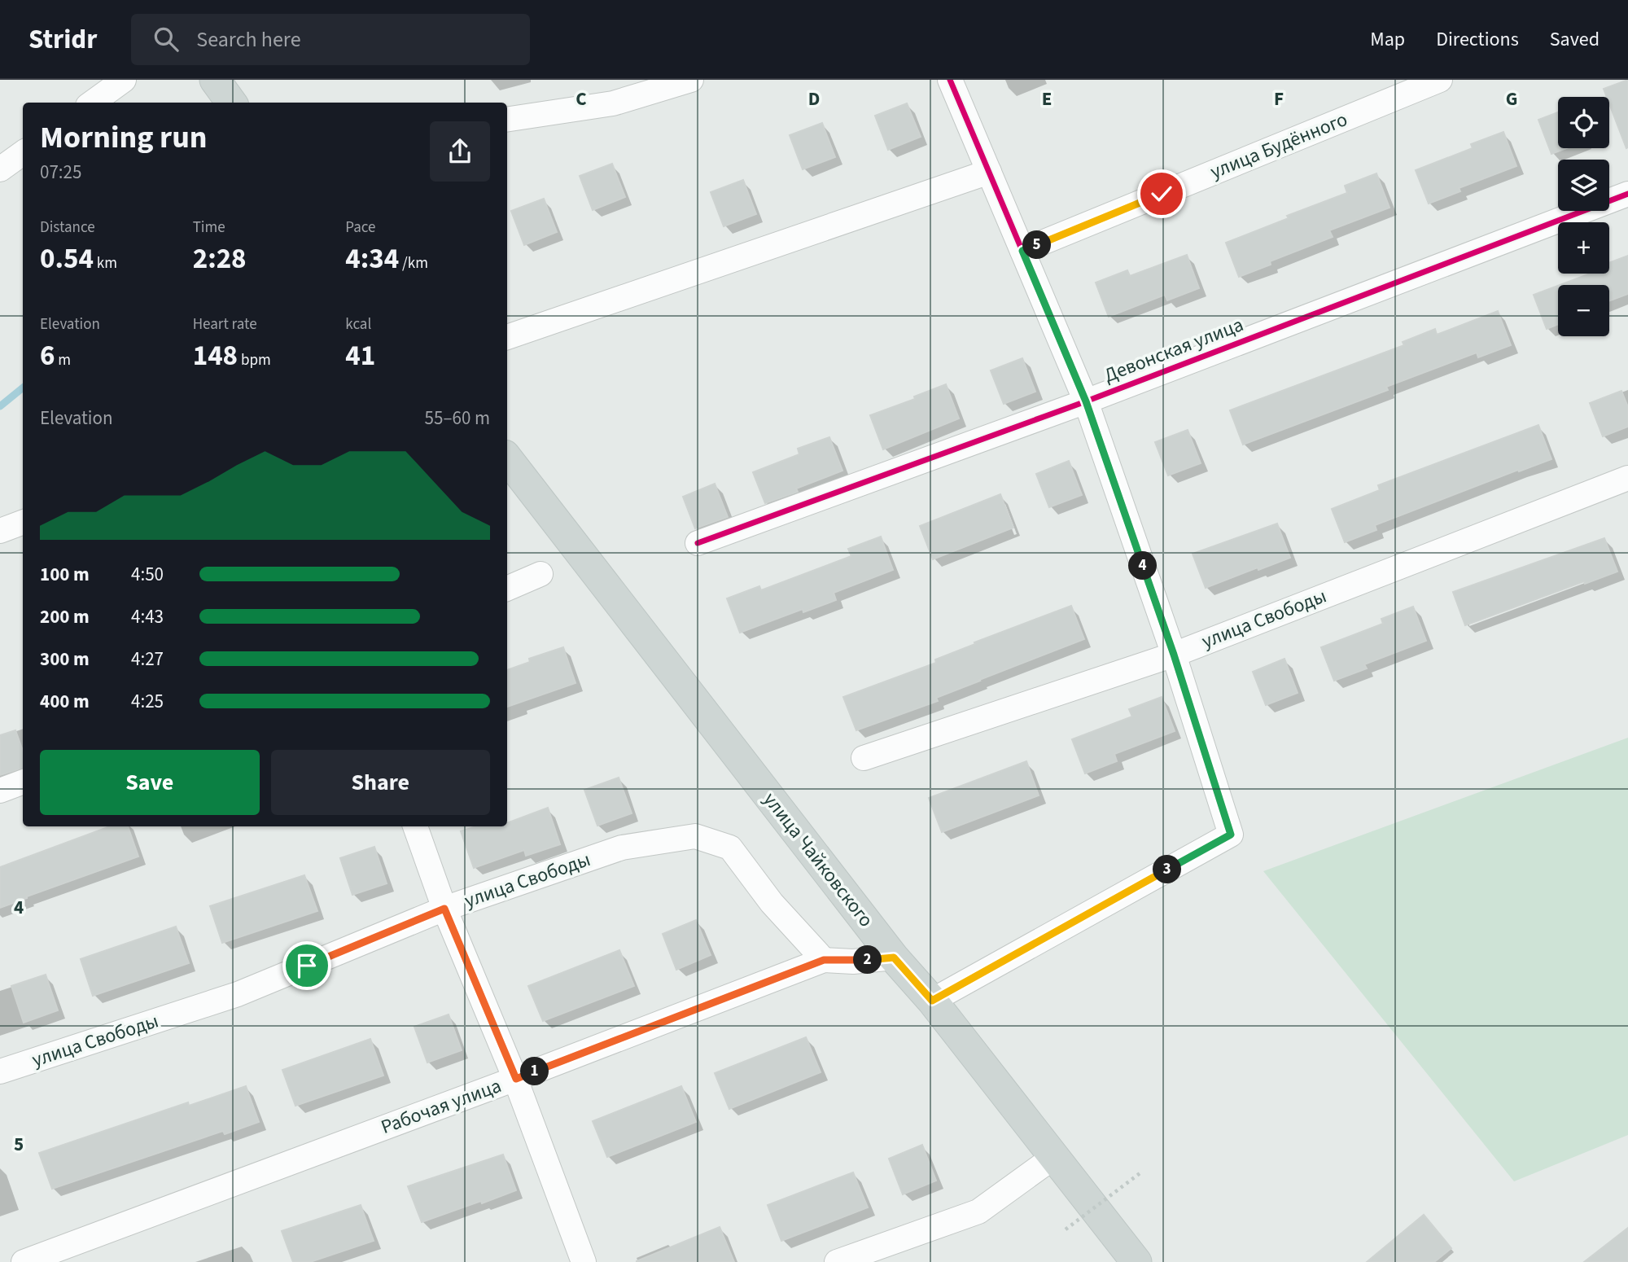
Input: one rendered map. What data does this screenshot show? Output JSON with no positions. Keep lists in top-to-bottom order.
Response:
{
  "streets": {
    "main road": ["улица Чайковского"],
    "street": [
      "улица Будённого",
      "Девонская улица",
      "улица Свободы",
      "Рабочая улица"
    ]
  },
  "crossings": [
    ["улица Свободы", "Рабочая улица"],
    ["улица Чайковского", "Рабочая улица"]
  ],
  "page": {
    "header": "Stridr",
    "search": "Search here",
    "nav": ["Map", "Directions", "Saved"],
    "map_buttons": ["+", "−"],
    "heading": ["Morning run", "07:25"],
    "stats": [
      ["Distance", "0.54 km"],
      ["Time", "2:28"],
      ["Pace", "4:34 /km"],
      ["Elevation", "6 m"],
      ["Heart rate", "148 bpm"],
      ["kcal", "41"]
    ],
    "pins": [
      "5",
      "4",
      "3",
      "2",
      "1"
    ],
    "chart": ["Elevation", "55–60 m"],
    "list": [
      {
        "name": "100 m",
        "note": "4:50"
      },
      {
        "name": "200 m",
        "note": "4:43"
      },
      {
        "name": "300 m",
        "note": "4:27"
      },
      {
        "name": "400 m",
        "note": "4:25"
      }
    ],
    "buttons": ["Save", "Share"]
  },
  "grid": {
    "columns": [
      "C",
      "D",
      "E",
      "F",
      "G"
    ],
    "rows": ["4", "5"]
  }
}
